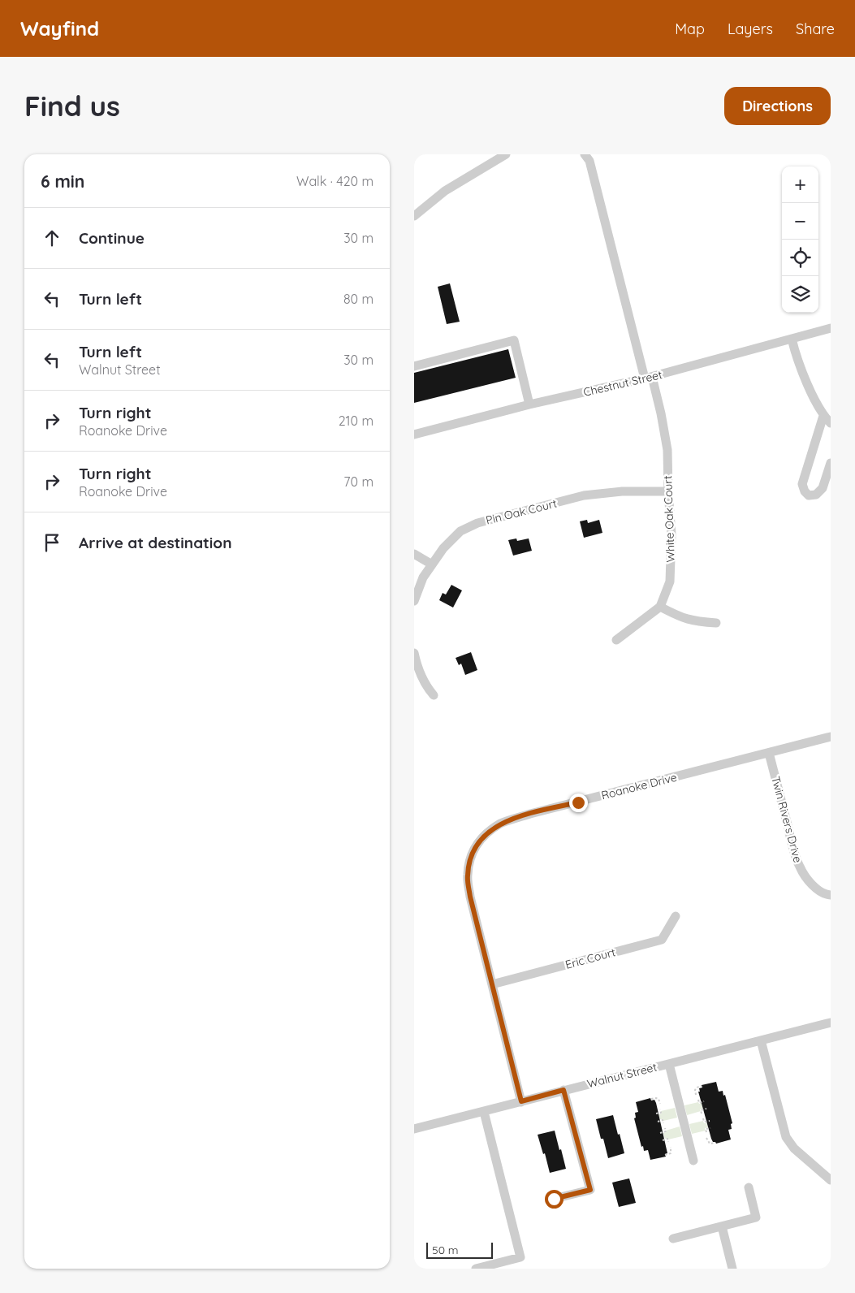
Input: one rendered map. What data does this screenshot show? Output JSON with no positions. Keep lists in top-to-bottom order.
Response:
{
  "streets": {
    "street": [
      "Chestnut Street",
      "Pin Oak Court",
      "White Oak Court",
      "Roanoke Drive",
      "Twin Rivers Drive",
      "Eric Court",
      "Walnut Street"
    ]
  },
  "crossings": [
    ["Chestnut Street", "White Oak Court"],
    ["Pin Oak Court", "White Oak Court"],
    ["Roanoke Drive", "Twin Rivers Drive"],
    ["Roanoke Drive", "Eric Court"],
    ["Roanoke Drive", "Walnut Street"]
  ],
  "scale_bar": "50 m",
  "page": {
    "header": "Wayfind",
    "nav": ["Map", "Layers", "Share"],
    "buttons": "Directions",
    "title": "Find us",
    "heading": ["6 min", "Walk · 420 m"],
    "map_buttons": ["+", "−"],
    "list": [
      ["Continue", "30 m"],
      ["Turn left", "80 m"],
      ["Turn left", "Walnut Street", "30 m"],
      ["Turn right", "Roanoke Drive", "210 m"],
      ["Turn right", "Roanoke Drive", "70 m"],
      "Arrive at destination"
    ],
    "scale": "50 m"
  }
}
